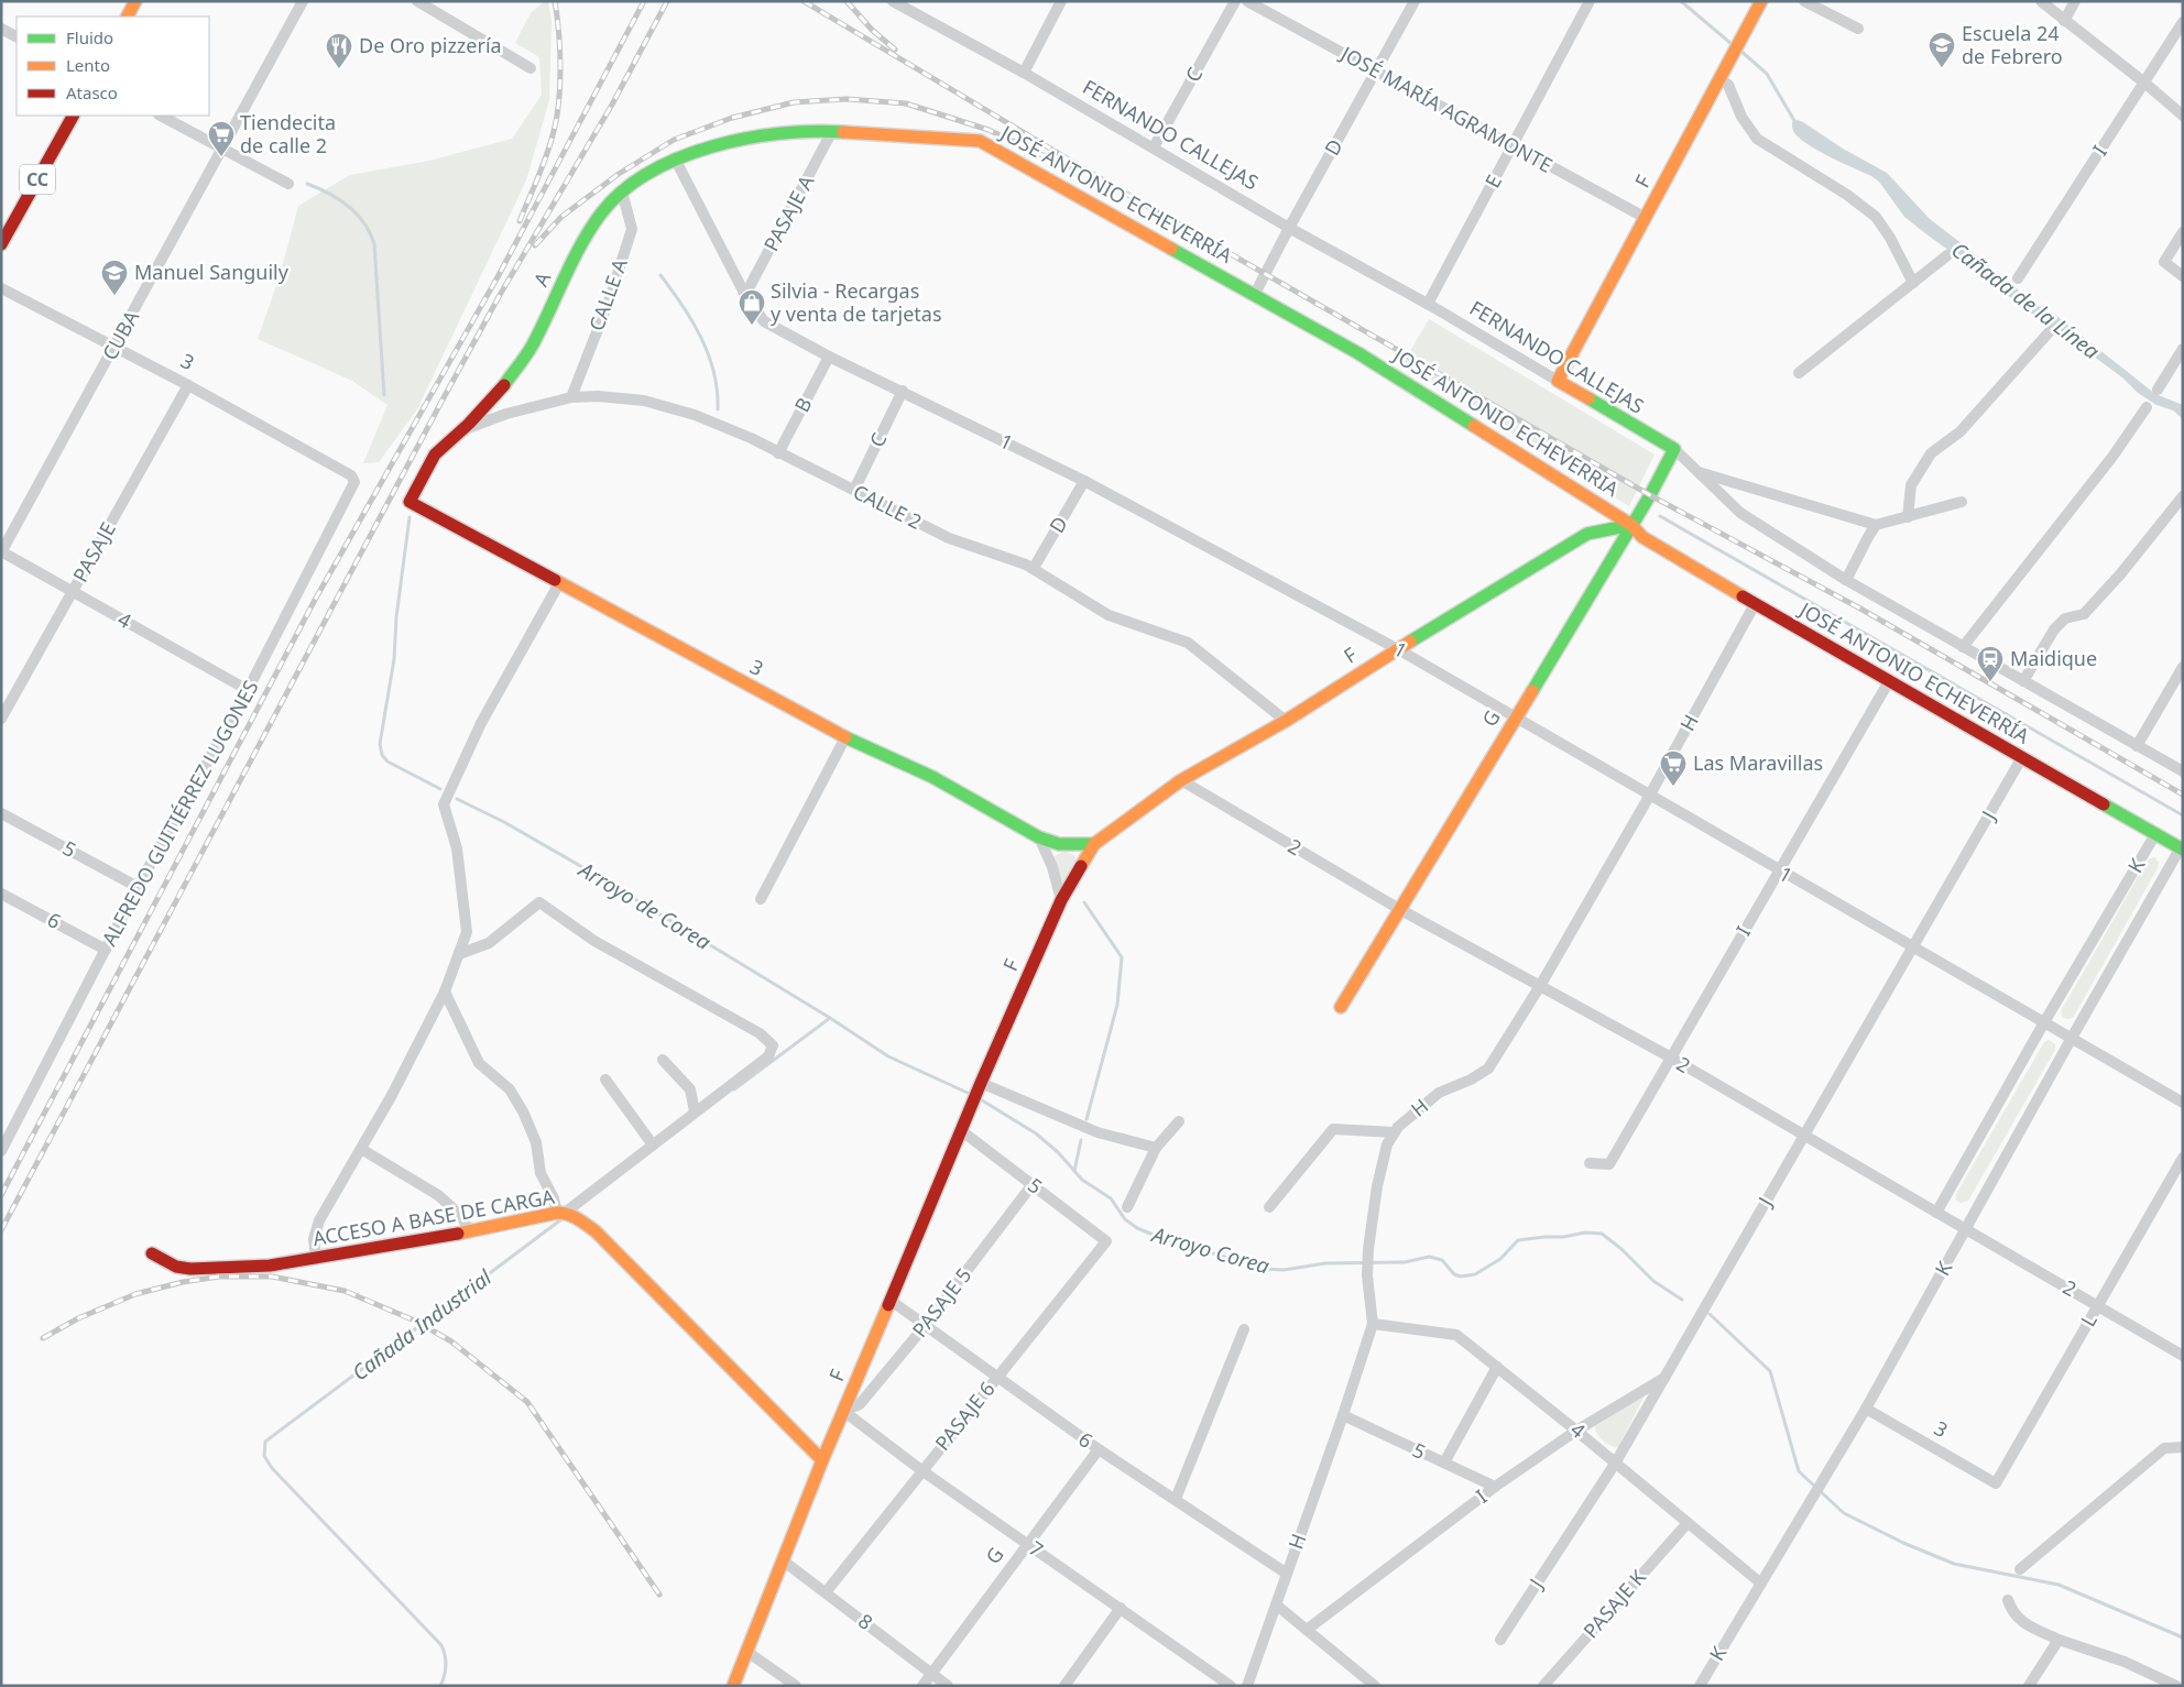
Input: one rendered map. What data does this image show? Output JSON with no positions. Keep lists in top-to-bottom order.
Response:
{
  "streets": {
    "street": [
      "C",
      "JOSÉ MARÍA AGRAMONTE",
      "FERNANDO CALLEJAS",
      "D",
      "I",
      "CC",
      "E",
      "F",
      "JOSÉ ANTONIO ECHEVERRÍA",
      "PASAJE A",
      "A",
      "CALLE A",
      "CUBA",
      "3",
      "B",
      "JOSÉ ANTONIO ECHEVERRIA",
      "1",
      "CALLE 2",
      "PASAJE",
      "4",
      "G",
      "H",
      "ALFREDO GUITIÉRREZ LUGONES",
      "J",
      "2",
      "5",
      "K",
      "6",
      "ACCESO A BASE DE CARGA",
      "PASAJE 5",
      "L",
      "PASAJE 6",
      "7",
      "PASAJE K",
      "8"
    ]
  },
  "crossings": [
    ["C", "FERNANDO CALLEJAS"],
    ["C", "1"],
    ["C", "CALLE 2"],
    ["JOSÉ MARÍA AGRAMONTE", "D"],
    ["JOSÉ MARÍA AGRAMONTE", "E"],
    ["JOSÉ MARÍA AGRAMONTE", "F"],
    ["FERNANDO CALLEJAS", "D"],
    ["FERNANDO CALLEJAS", "E"],
    ["FERNANDO CALLEJAS", "F"],
    ["FERNANDO CALLEJAS", "G"],
    ["D", "JOSÉ ANTONIO ECHEVERRÍA"],
    ["D", "1"],
    ["D", "CALLE 2"],
    ["I", "JOSÉ ANTONIO ECHEVERRÍA"],
    ["I", "1"],
    ["I", "4"],
    ["I", "J"],
    ["I", "2"],
    ["I", "5"],
    ["F", "JOSÉ ANTONIO ECHEVERRÍA"],
    ["F", "3"],
    ["F", "JOSÉ ANTONIO ECHEVERRIA"],
    ["F", "1"],
    ["F", "CALLE 2"],
    ["F", "G"],
    ["F", "2"],
    ["F", "5"],
    ["F", "6"],
    ["F", "ACCESO A BASE DE CARGA"],
    ["F", "PASAJE 5"],
    ["F", "7"],
    ["F", "8"],
    ["JOSÉ ANTONIO ECHEVERRÍA", "PASAJE A"],
    ["JOSÉ ANTONIO ECHEVERRÍA", "A"],
    ["JOSÉ ANTONIO ECHEVERRÍA", "JOSÉ ANTONIO ECHEVERRIA"],
    ["JOSÉ ANTONIO ECHEVERRÍA", "1"],
    ["JOSÉ ANTONIO ECHEVERRÍA", "G"],
    ["JOSÉ ANTONIO ECHEVERRÍA", "H"],
    ["JOSÉ ANTONIO ECHEVERRÍA", "J"],
    ["JOSÉ ANTONIO ECHEVERRÍA", "K"],
    ["PASAJE A", "1"],
    ["A", "CALLE A"],
    ["A", "3"],
    ["A", "1"],
    ["A", "CALLE 2"],
    ["CALLE A", "CALLE 2"],
    ["CUBA", "3"],
    ["CUBA", "4"],
    ["3", "PASAJE"],
    ["3", "ALFREDO GUITIÉRREZ LUGONES"],
    ["3", "K"],
    ["3", "L"],
    ["B", "1"],
    ["B", "CALLE 2"],
    ["JOSÉ ANTONIO ECHEVERRIA", "G"],
    ["1", "G"],
    ["1", "H"],
    ["1", "J"],
    ["1", "K"],
    ["PASAJE", "4"],
    ["4", "H"],
    ["4", "ALFREDO GUITIÉRREZ LUGONES"],
    ["4", "J"],
    ["4", "K"],
    ["4", "PASAJE K"],
    ["G", "2"],
    ["G", "6"],
    ["G", "7"],
    ["G", "8"],
    ["H", "2"],
    ["H", "5"],
    ["H", "6"],
    ["ALFREDO GUITIÉRREZ LUGONES", "5"],
    ["ALFREDO GUITIÉRREZ LUGONES", "6"],
    ["J", "2"],
    ["2", "K"],
    ["2", "L"],
    ["5", "PASAJE 5"],
    ["5", "PASAJE 6"],
    ["6", "PASAJE 5"],
    ["6", "PASAJE 6"],
    ["PASAJE 5", "7"],
    ["PASAJE 6", "7"],
    ["PASAJE 6", "8"]
  ],
  "water": [
    "Cañada de la Línea",
    "Arroyo de Corea",
    "Arroyo Corea",
    "Cañada Industrial"
  ],
  "places": {
    "school or university": ["Escuela 24 de Febrero", "Manuel Sanguily"],
    "restaurant": ["De Oro pizzería"],
    "supermarket": ["Tiendecita de calle 2", "Las Maravillas"],
    "shop": ["Silvia - Recargas y venta de tarjetas"],
    "station": ["Maidique"]
  },
  "legend": ["Fluido", "Lento", "Atasco"]
}
